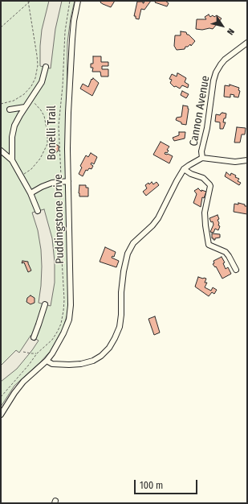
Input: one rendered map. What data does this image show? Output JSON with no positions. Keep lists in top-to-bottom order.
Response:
{
  "streets": {
    "street": ["Cannon Avenue", "Puddingstone Drive"],
    "path": ["Bonelli Trail"]
  },
  "crossings": [
    ["Bonelli Trail", "Puddingstone Drive"]
  ],
  "scale_bar": "100 m",
  "north": "bottom right"
}
